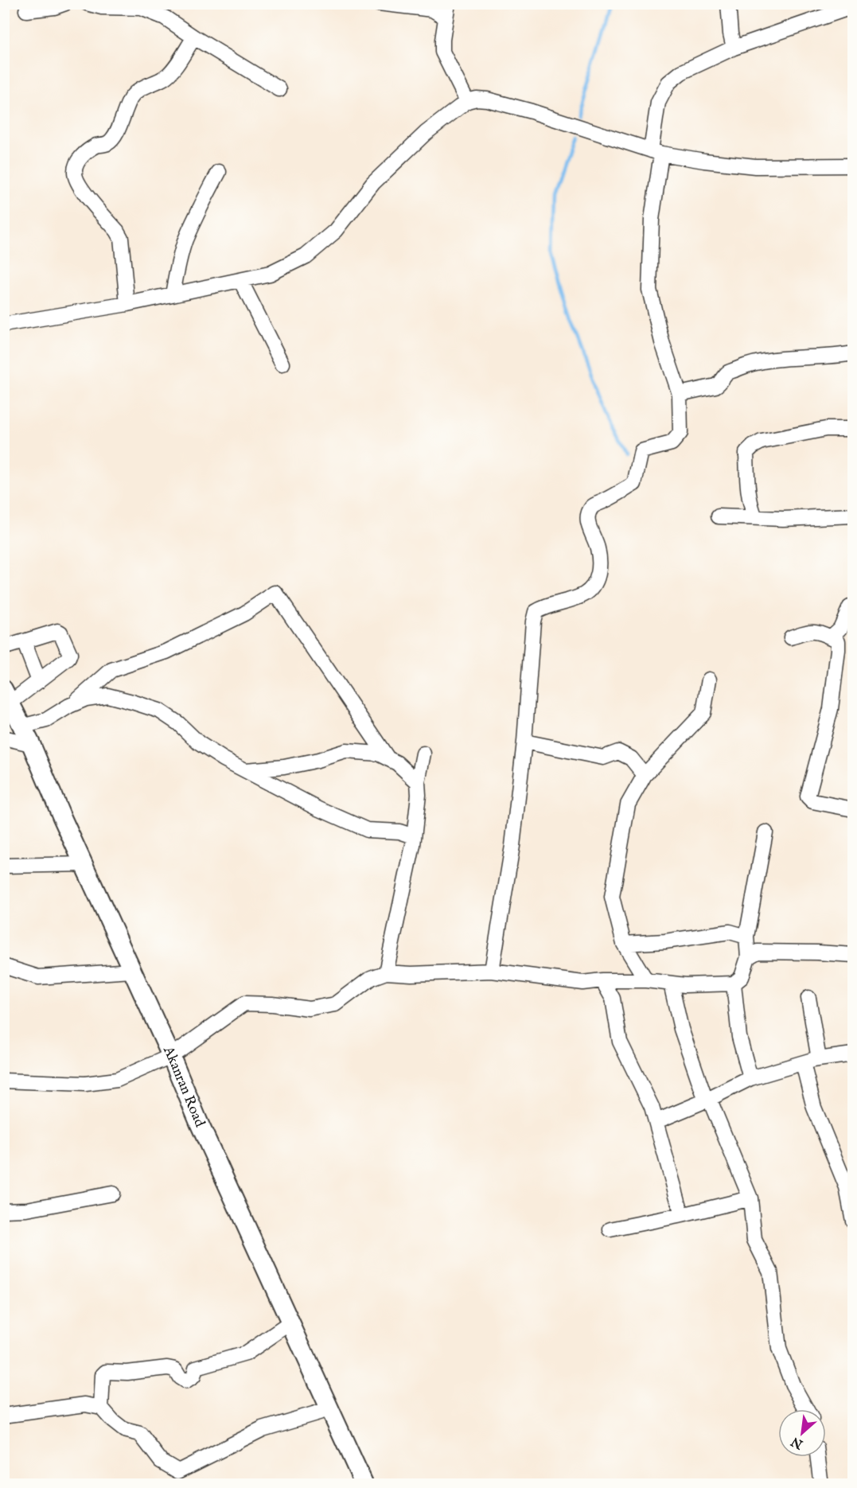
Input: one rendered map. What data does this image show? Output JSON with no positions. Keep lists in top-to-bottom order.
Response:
{
  "streets": {
    "main road": ["Akanran Road"]
  },
  "north": "bottom left"
}
